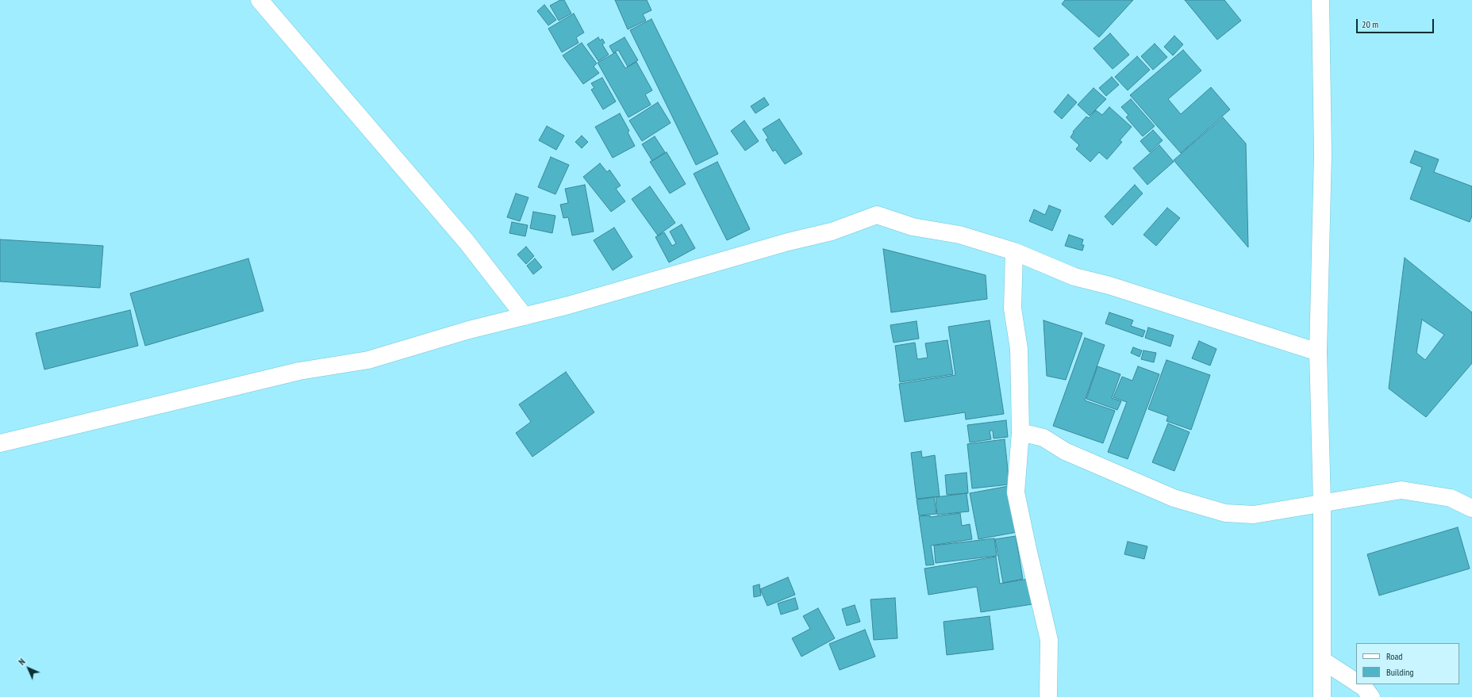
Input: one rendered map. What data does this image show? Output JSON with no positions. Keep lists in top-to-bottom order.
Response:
{
  "legend": ["Road", "Building"],
  "scale_bar": "20 m",
  "north": "top left"
}
